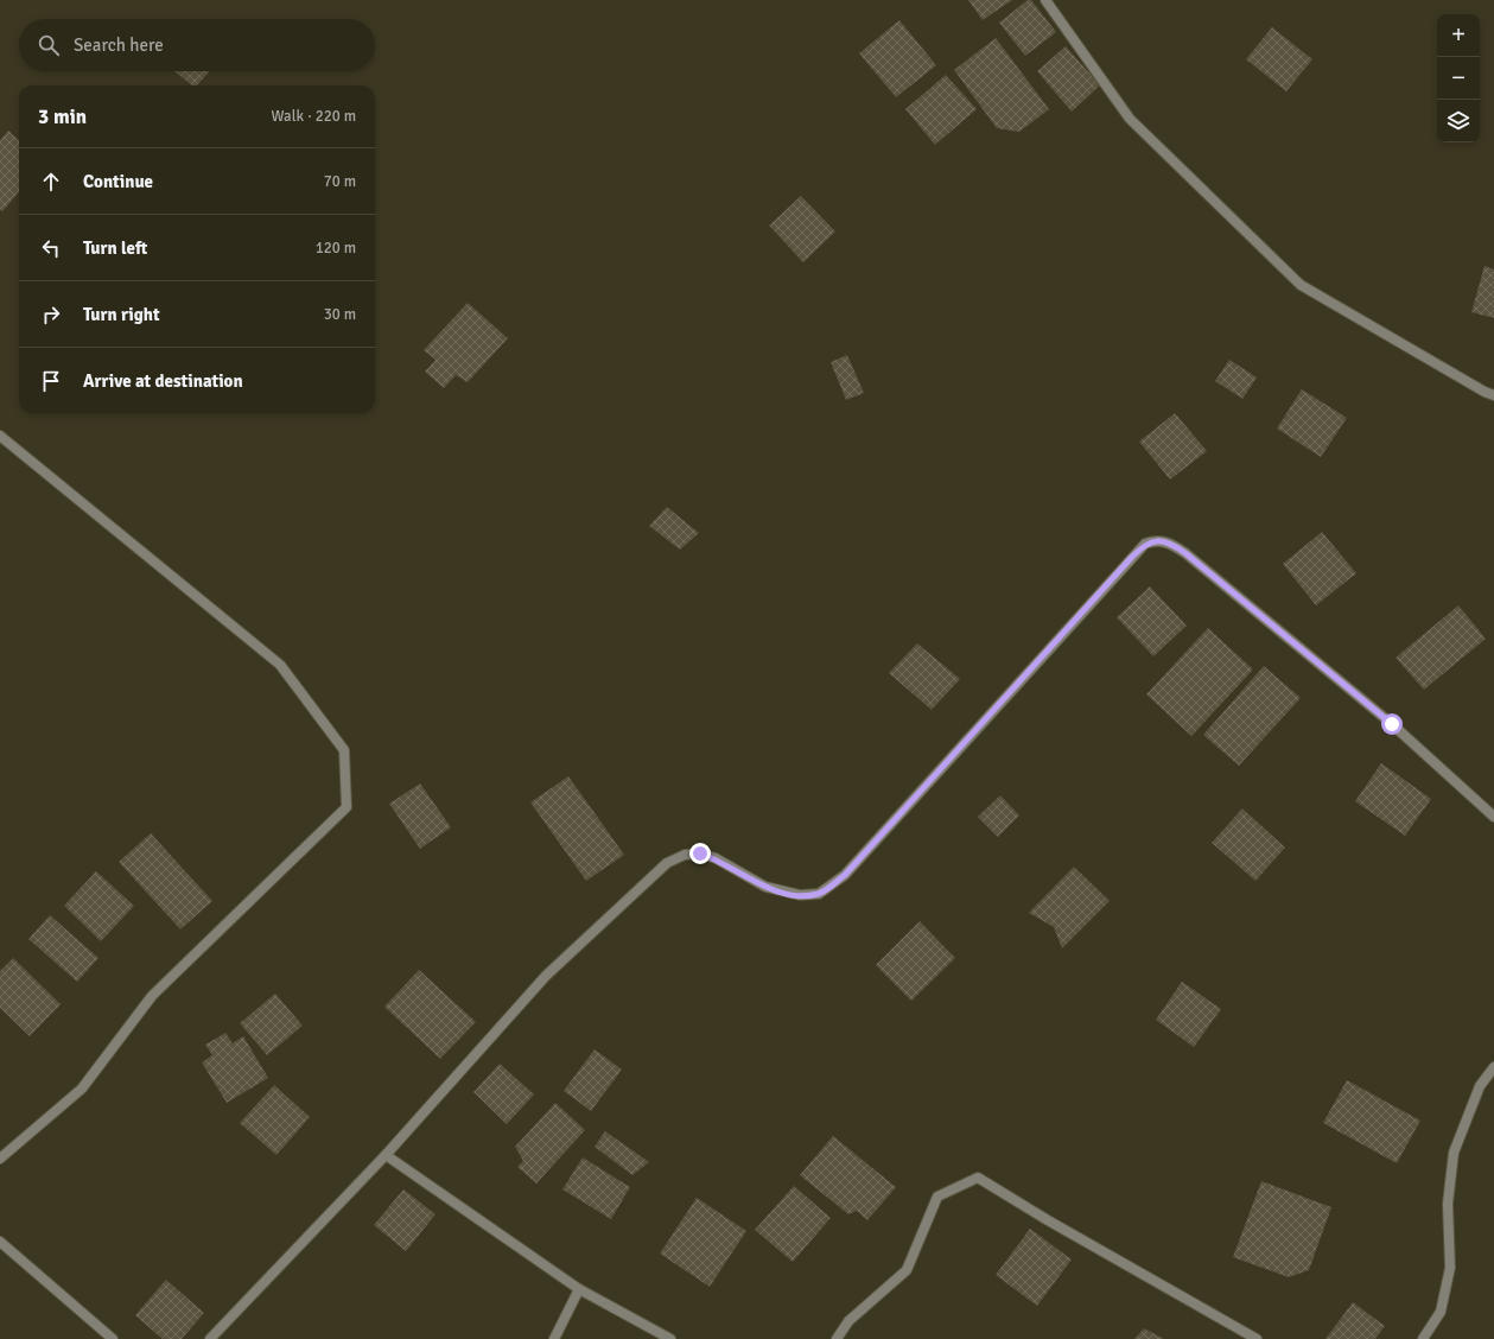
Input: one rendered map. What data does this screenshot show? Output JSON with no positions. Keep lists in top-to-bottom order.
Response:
{
  "page": {
    "map_buttons": ["+", "−"],
    "search": "Search here",
    "heading": ["3 min", "Walk · 220 m"],
    "list": [
      ["Continue", "70 m"],
      ["Turn left", "120 m"],
      ["Turn right", "30 m"],
      "Arrive at destination"
    ]
  }
}
